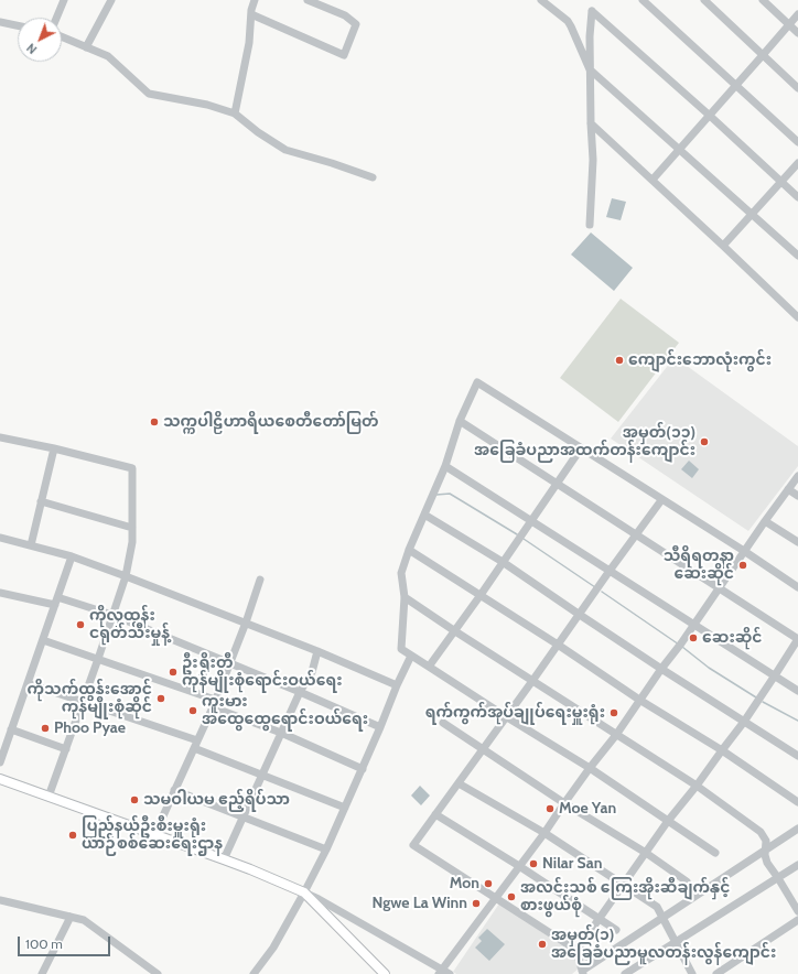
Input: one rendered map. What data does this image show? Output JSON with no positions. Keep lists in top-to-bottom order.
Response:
{
  "places": [
    "ကျောင်းဘောလုံးကွင်း",
    "သက္ကပါဠိဟာရိယစေတီတော်မြတ်",
    "အမှတ်(၁၁) အခြေခံပညာအထက်တန်းကျောင်း",
    "သီရိရတနာ ဆေးဆိုင်",
    "ကိုလှထွန်း ငရုတ်သီးမှုန့်",
    "ဆေးဆိုင်",
    "ဦးရှိုးတီ ကုန်မျိုးစုံရောင်းဝယ်ရေး",
    "ကိုသက်ထွန်းအောင် ကုန်မျိုးစုံဆိုင်",
    "ကူးမား အထွေထွေရောင်းဝယ်ရေး",
    "ရက်ကွက်အုပ်ချုပ်ရေးမှူးရုံး",
    "Phoo Pyae",
    "သမဝါယမ ဧည့်ရိပ်သာ",
    "Moe Yan",
    "ပြည်နယ်ဦးစီးမှူးရုံး ယာဉ်စစ်ဆေးရေးဌာန",
    "Nilar San",
    "Mon",
    "အလင်းသစ် ကြေးအိုးဆီချက်နှင့် စားဖွယ်စုံ",
    "Ngwe La Winn",
    "အမှတ်(၁) အခြေခံပညာမူလတန်းလွန်ကျောင်း"
  ],
  "scale_bar": "100 m",
  "north": "bottom left"
}
